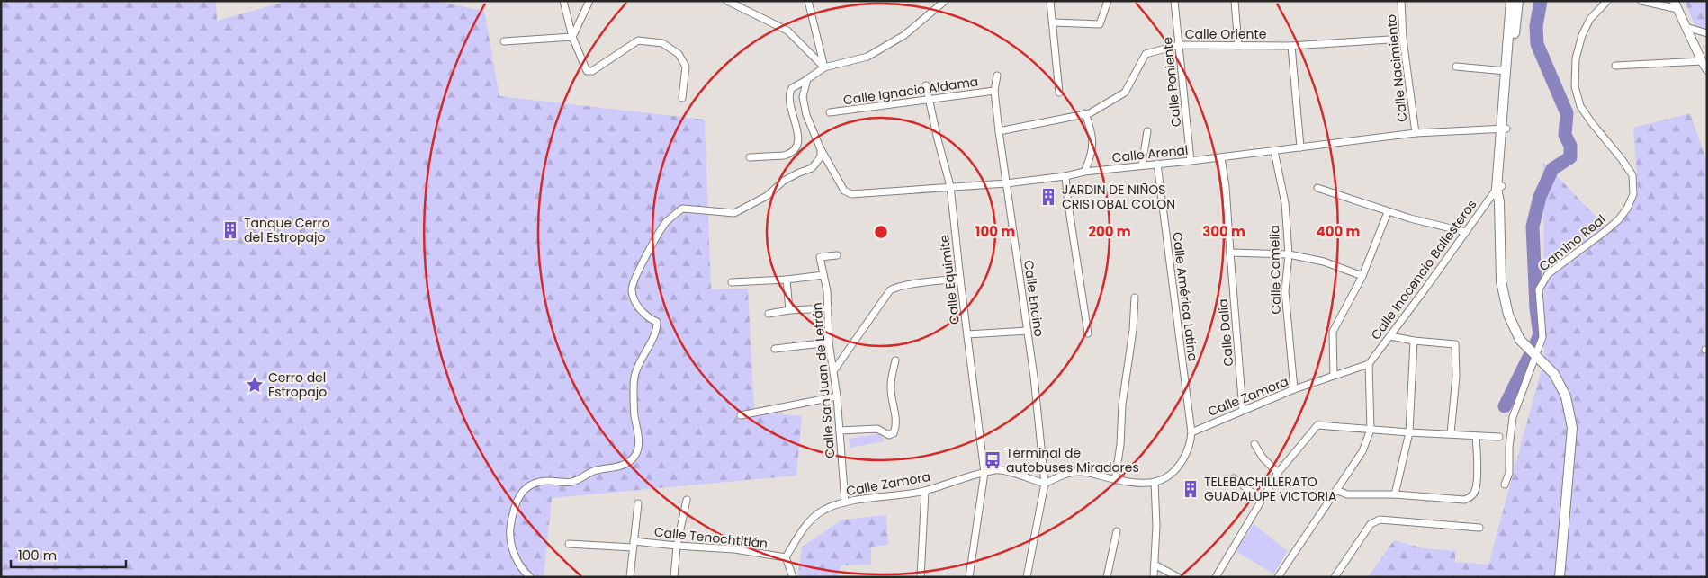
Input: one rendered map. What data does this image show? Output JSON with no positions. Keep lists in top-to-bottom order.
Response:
{
  "streets": {
    "street": [
      "Calle Oriente",
      "Calle Nacimiento",
      "Calle Poniente",
      "Calle Ignacio Aldama",
      "Calle Arenal",
      "Camino Real",
      "Calle Camelia",
      "Calle Inocencio Ballesteros",
      "Calle Equimite",
      "Calle América Latina",
      "Calle Encino",
      "Calle Dalia",
      "Calle San Juan de Letrán",
      "Calle Zamora",
      "Calle Tenochtitlán"
    ]
  },
  "crossings": [
    ["Calle Oriente", "Calle Nacimiento"],
    ["Calle Oriente", "Calle Poniente"],
    ["Calle Oriente", "Calle Encino"],
    ["Calle Nacimiento", "Calle Arenal"],
    ["Calle Poniente", "Calle Arenal"],
    ["Calle Ignacio Aldama", "Calle Equimite"],
    ["Calle Ignacio Aldama", "Calle Encino"],
    ["Calle Arenal", "Calle Camelia"],
    ["Calle Arenal", "Calle Equimite"],
    ["Calle Arenal", "Calle América Latina"],
    ["Calle Arenal", "Calle Encino"],
    ["Calle Arenal", "Calle Dalia"],
    ["Calle Camelia", "Calle Zamora"],
    ["Calle Inocencio Ballesteros", "Calle Zamora"],
    ["Calle Equimite", "Calle Zamora"],
    ["Calle América Latina", "Calle Zamora"],
    ["Calle Encino", "Calle Zamora"],
    ["Calle Dalia", "Calle Zamora"],
    ["Calle San Juan de Letrán", "Calle Zamora"],
    ["Calle Zamora", "Calle Tenochtitlán"]
  ],
  "places": {
    "building": ["JARDIN DE NIÑOS CRISTOBAL COLON", "Tanque Cerro del Estropajo", "TELEBACHILLERATO GUADALUPE VICTORIA"],
    "place": ["Cerro del Estropajo"],
    "bus stop": ["Terminal de autobuses Miradores"]
  },
  "scale_bar": "100 m",
  "rings": [
    "100 m",
    "200 m",
    "300 m",
    "400 m"
  ]
}
